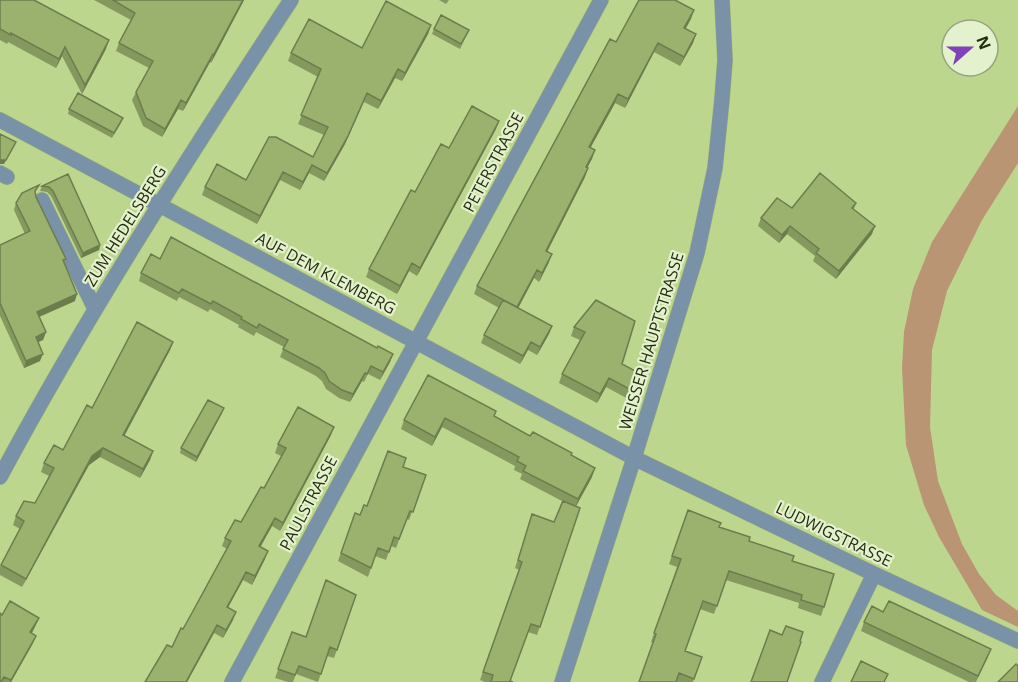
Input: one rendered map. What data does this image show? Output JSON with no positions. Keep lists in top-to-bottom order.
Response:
{
  "streets": {
    "street": [
      "PETERSTRASSE",
      "ZUM HEDELSBERG",
      "AUF DEM KLEMBERG",
      "WEISSER HAUPTSTRASSE",
      "PAULSTRASSE",
      "LUDWIGSTRASSE"
    ]
  },
  "crossings": [
    ["PETERSTRASSE", "AUF DEM KLEMBERG"],
    ["PETERSTRASSE", "PAULSTRASSE"],
    ["ZUM HEDELSBERG", "AUF DEM KLEMBERG"],
    ["AUF DEM KLEMBERG", "WEISSER HAUPTSTRASSE"],
    ["AUF DEM KLEMBERG", "PAULSTRASSE"],
    ["AUF DEM KLEMBERG", "LUDWIGSTRASSE"],
    ["WEISSER HAUPTSTRASSE", "LUDWIGSTRASSE"]
  ],
  "north": "right"
}
